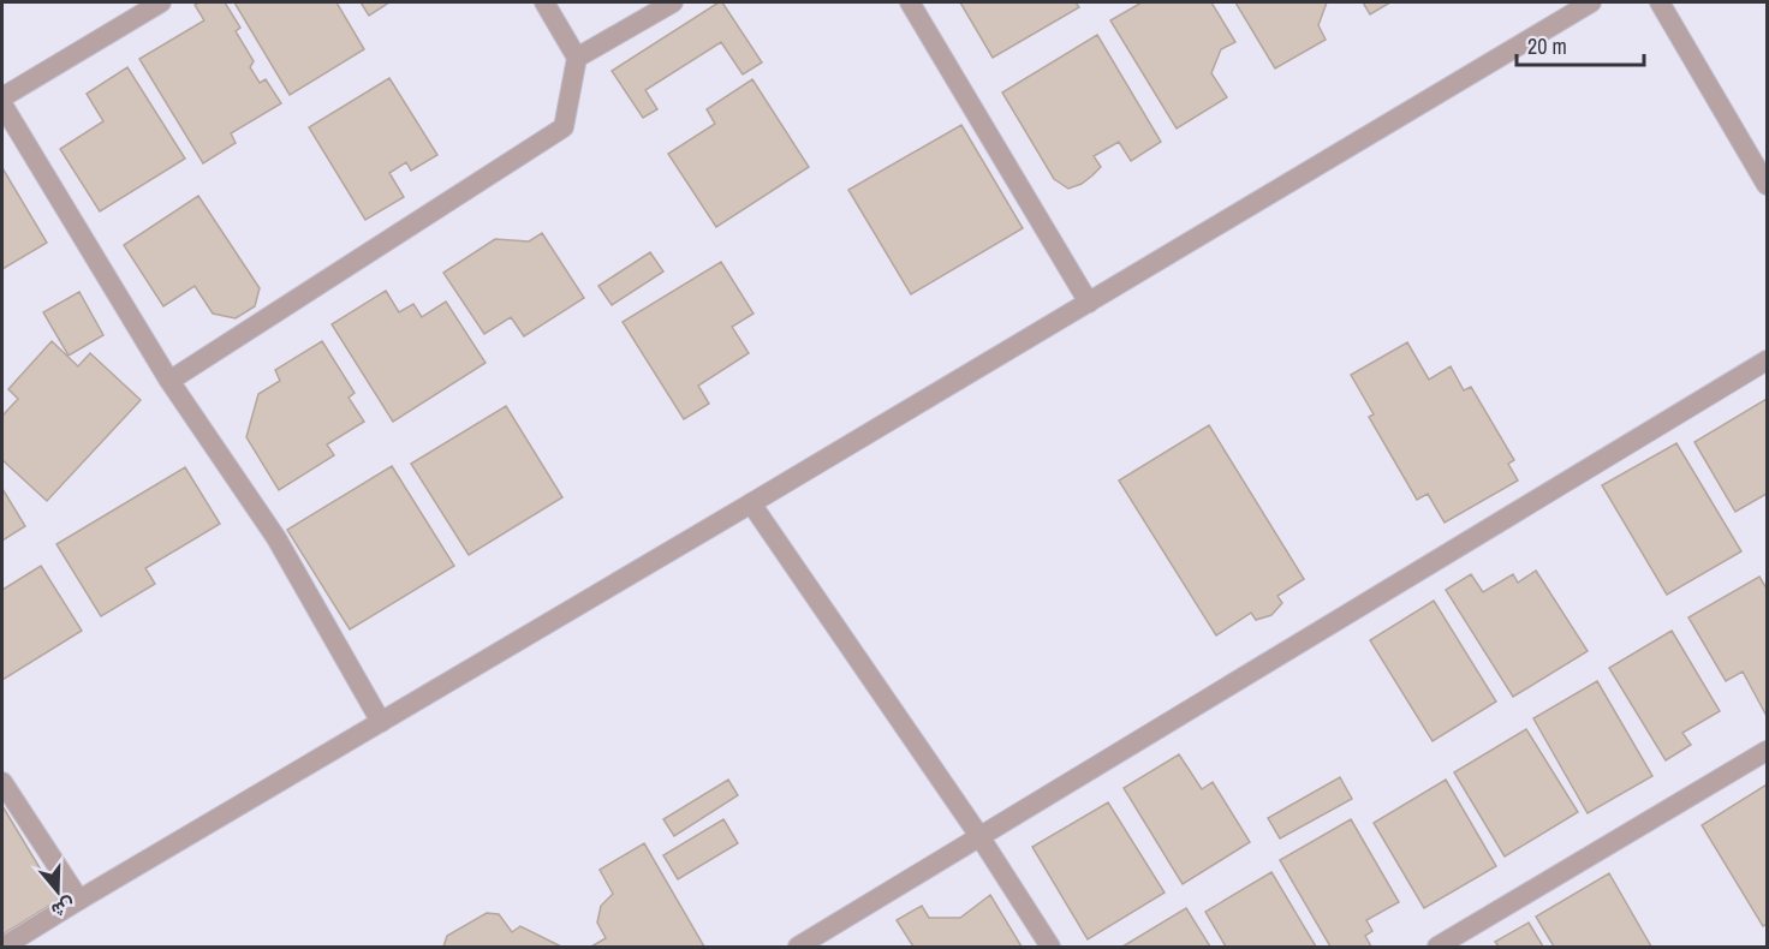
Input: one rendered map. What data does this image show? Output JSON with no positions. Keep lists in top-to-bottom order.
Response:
{
  "scale_bar": "20 m",
  "north": "bottom"
}
